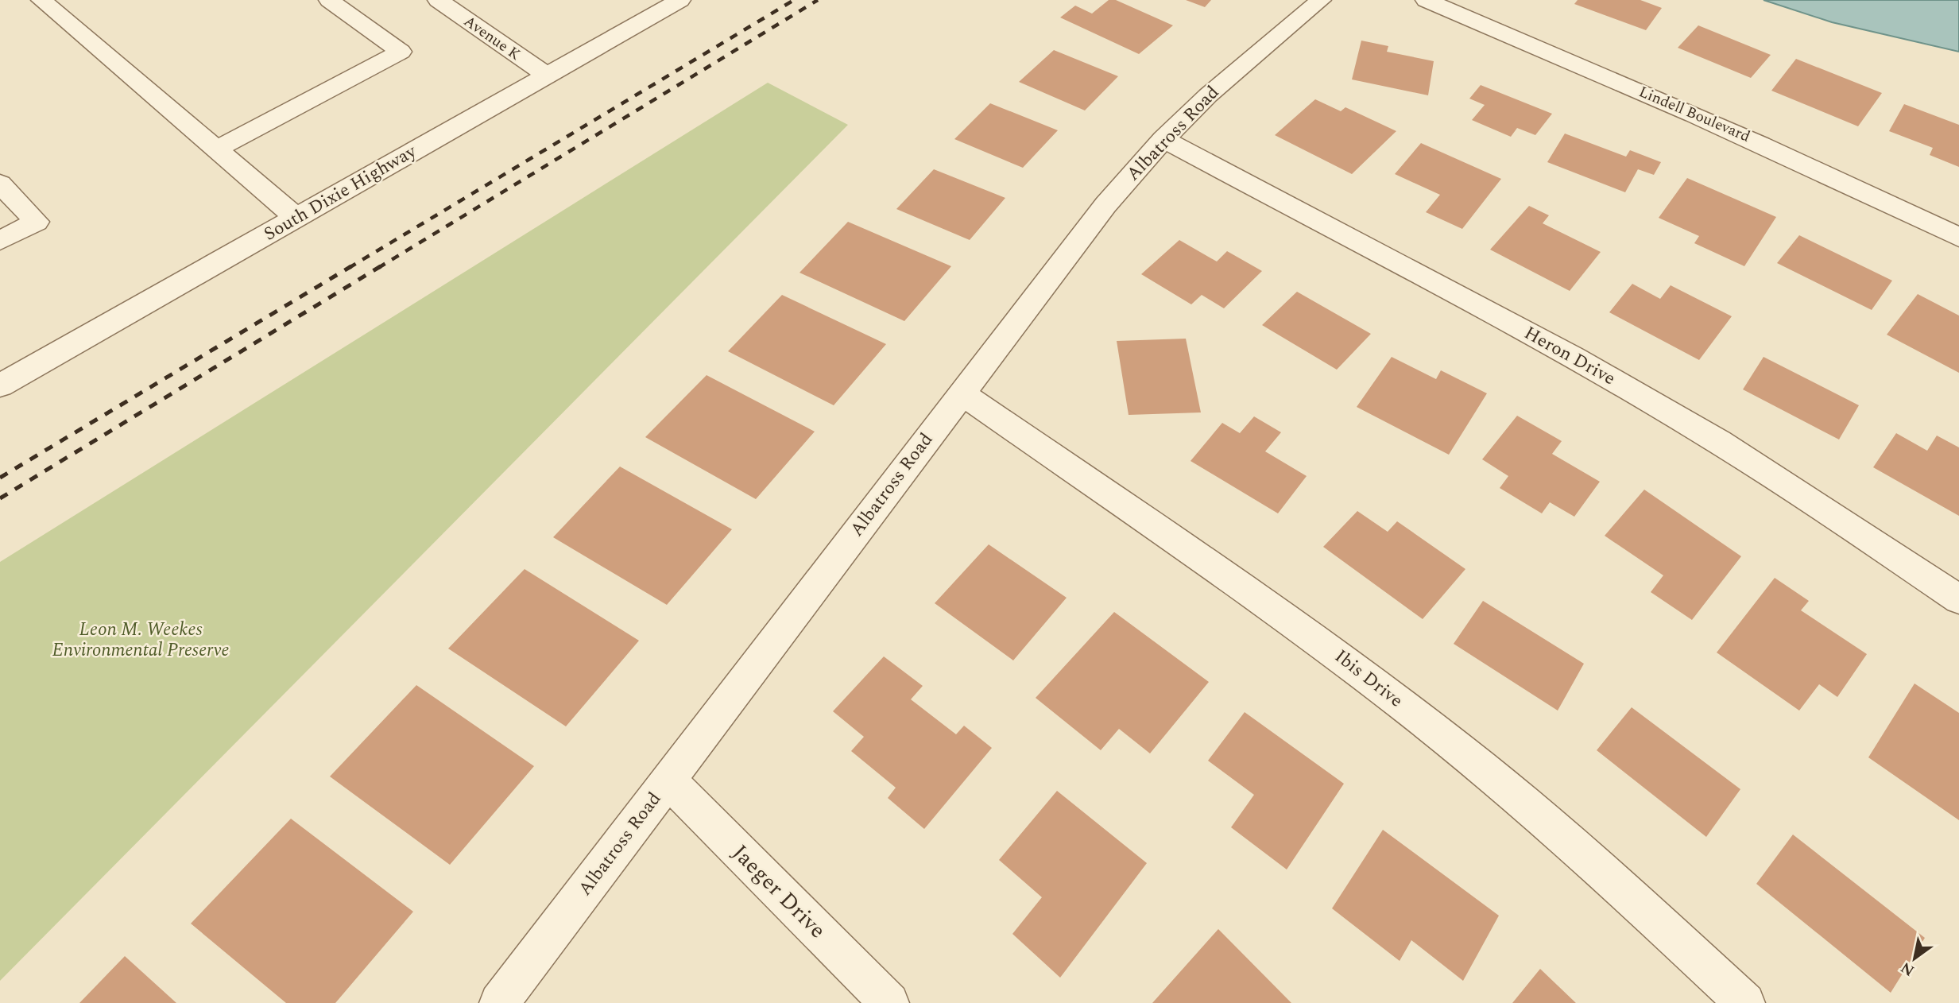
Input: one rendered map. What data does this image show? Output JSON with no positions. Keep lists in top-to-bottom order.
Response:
{
  "streets": {
    "street": [
      "Avenue K",
      "Lindell Boulevard",
      "Albatross Road",
      "South Dixie Highway",
      "Heron Drive",
      "Ibis Drive",
      "Jaeger Drive"
    ]
  },
  "crossings": [
    ["Avenue K", "South Dixie Highway"],
    ["Albatross Road", "Heron Drive"],
    ["Albatross Road", "Ibis Drive"],
    ["Albatross Road", "Jaeger Drive"]
  ],
  "parks": ["Leon M. Weekes Environmental Preserve"],
  "north": "bottom left"
}
